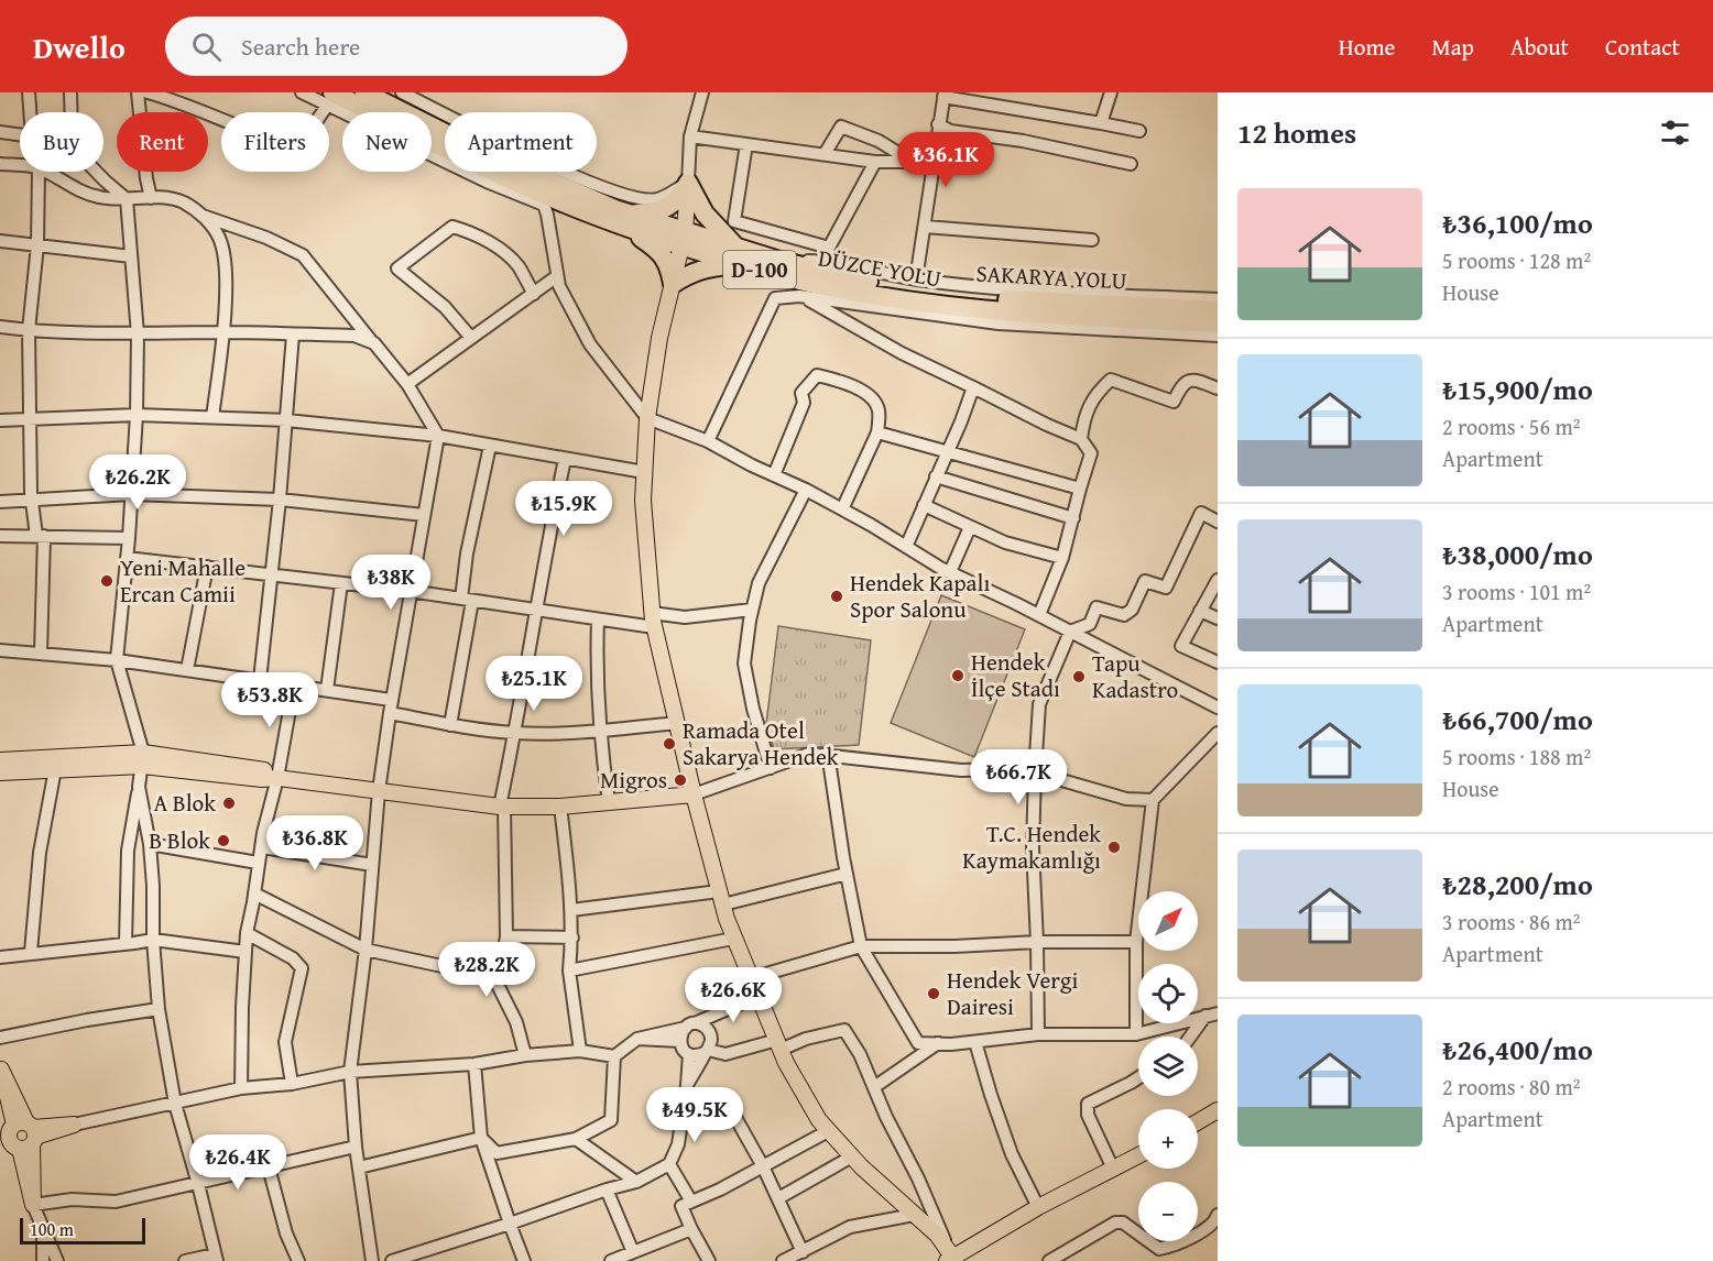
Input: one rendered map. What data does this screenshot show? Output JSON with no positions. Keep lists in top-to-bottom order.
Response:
{
  "streets": {
    "highway": ["DÜZCE YOLU", "D-100", "SAKARYA YOLU"]
  },
  "crossings": [
    ["DÜZCE YOLU", "D-100"],
    ["DÜZCE YOLU", "SAKARYA YOLU"]
  ],
  "places": [
    "Yeni Mahalle Ercan Camii",
    "Hendek Kapalı Spor Salonu",
    "Hendek İlçe Stadı",
    "Tapu Kadastro",
    "Ramada Otel Sakarya Hendek",
    "Migros",
    "A Blok",
    "B Blok",
    "T.C. Hendek Kaymakamlığı",
    "Hendek Vergi Dairesi"
  ],
  "scale_bar": "100 m",
  "north": "top right",
  "page": {
    "header": "Dwello",
    "search": "Search here",
    "nav": [
      "Home",
      "Map",
      "About",
      "Contact"
    ],
    "heading": "12 homes",
    "chip": [
      "Buy",
      "Rent",
      "Filters",
      "New",
      "Apartment"
    ],
    "price": [
      "₺36.1K",
      "₺26.2K",
      "₺15.9K",
      "₺38K",
      "₺25.1K",
      "₺53.8K",
      "₺66.7K",
      "₺36.8K",
      "₺28.2K",
      "₺26.6K",
      "₺49.5K",
      "₺26.4K"
    ],
    "list": [
      {
        "name": "₺36,100/mo",
        "note": "5 rooms · 128 m² · House"
      },
      {
        "name": "₺15,900/mo",
        "note": "2 rooms · 56 m² · Apartment"
      },
      {
        "name": "₺38,000/mo",
        "note": "3 rooms · 101 m² · Apartment"
      },
      {
        "name": "₺66,700/mo",
        "note": "5 rooms · 188 m² · House"
      },
      {
        "name": "₺28,200/mo",
        "note": "3 rooms · 86 m² · Apartment"
      },
      {
        "name": "₺26,400/mo",
        "note": "2 rooms · 80 m² · Apartment"
      }
    ],
    "map_buttons": ["+", "−"],
    "scale": "100 m"
  }
}
